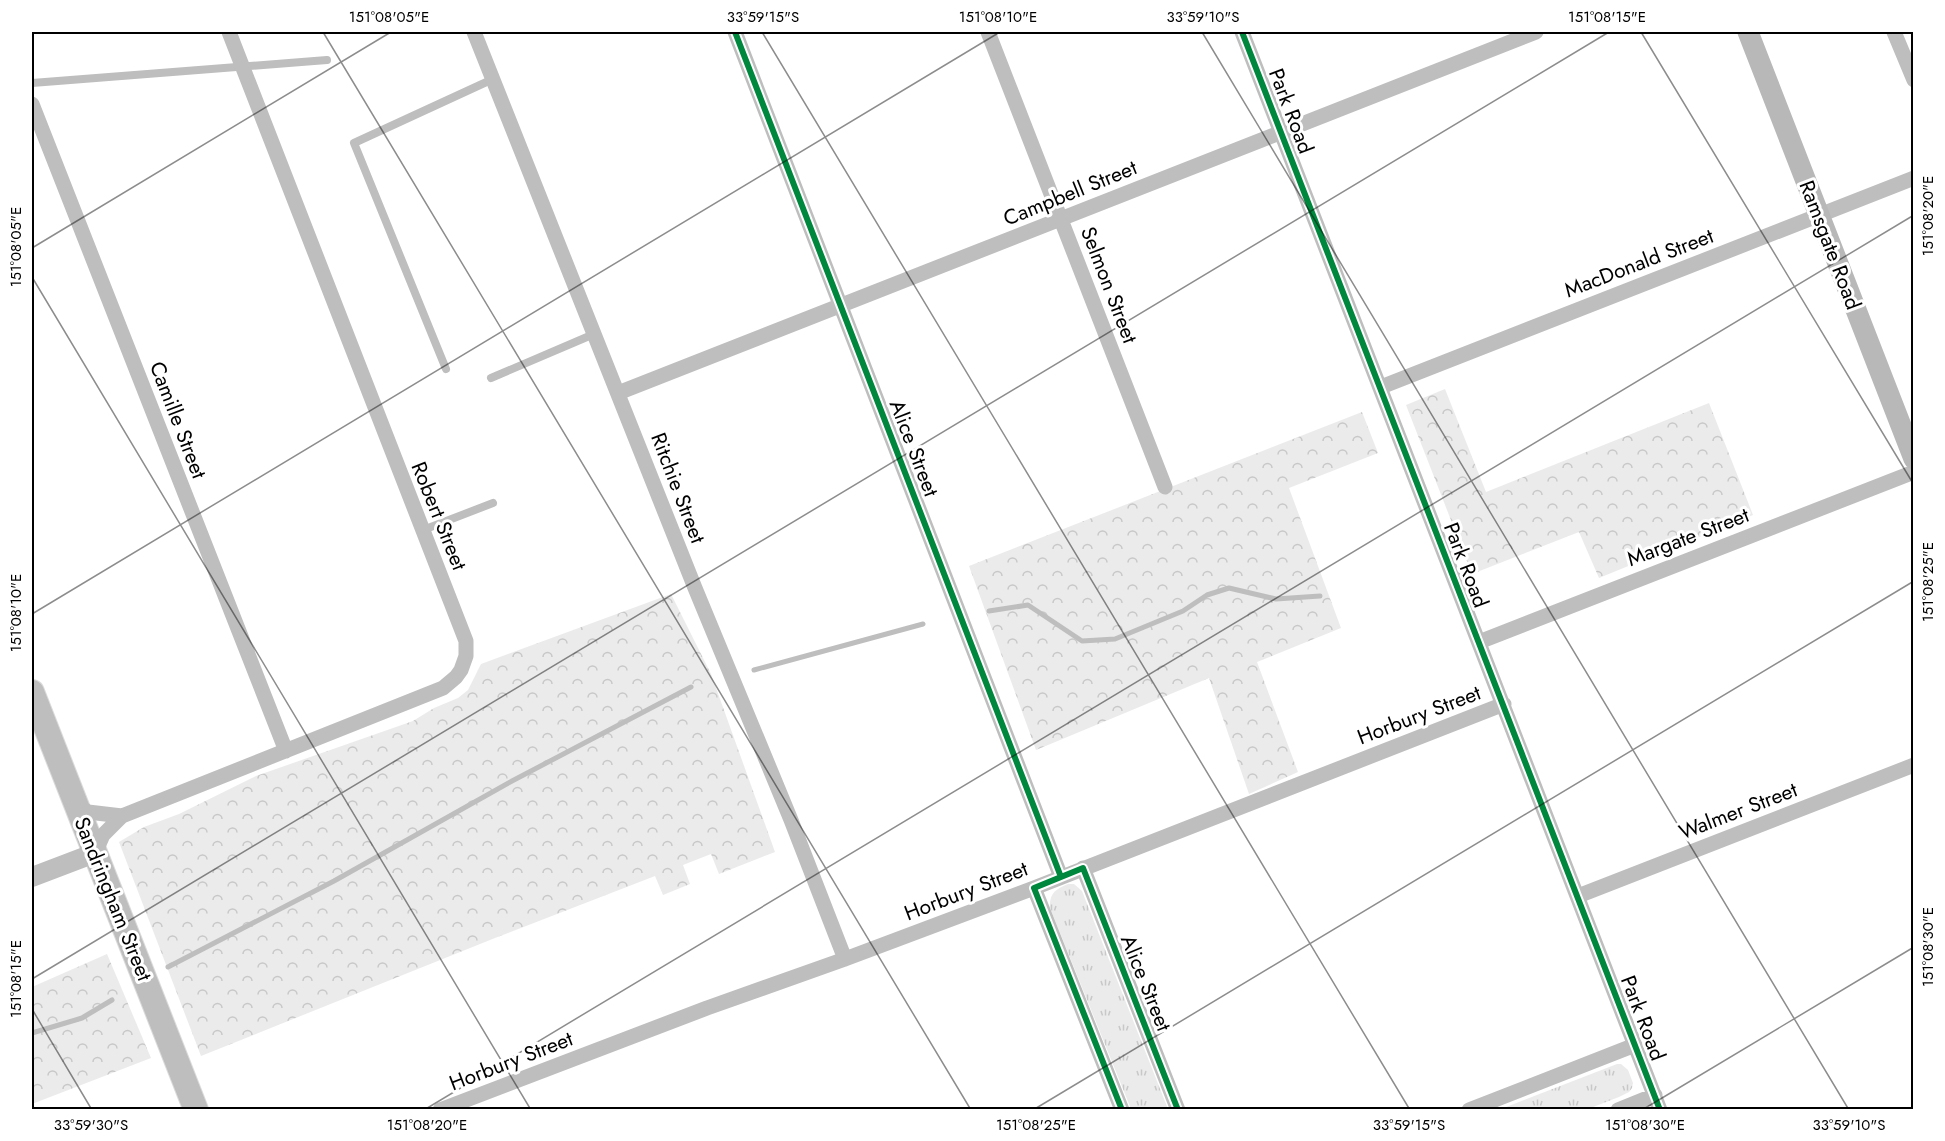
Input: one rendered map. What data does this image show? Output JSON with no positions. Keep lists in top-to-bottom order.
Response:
{
  "streets": {
    "main road": ["Ramsgate Road", "Sandringham Street"],
    "street": [
      "Park Road",
      "Campbell Street",
      "MacDonald Street",
      "Selmon Street",
      "Camille Street",
      "Alice Street",
      "Ritchie Street",
      "Robert Street",
      "Margate Street",
      "Horbury Street",
      "Walmer Street"
    ]
  },
  "crossings": [
    ["Park Road", "Campbell Street"],
    ["Park Road", "MacDonald Street"],
    ["Park Road", "Margate Street"],
    ["Park Road", "Horbury Street"],
    ["Park Road", "Walmer Street"],
    ["Campbell Street", "Selmon Street"],
    ["Campbell Street", "Alice Street"],
    ["Campbell Street", "Ritchie Street"],
    ["Ramsgate Road", "MacDonald Street"],
    ["Camille Street", "Robert Street"],
    ["Alice Street", "Horbury Street"],
    ["Ritchie Street", "Horbury Street"],
    ["Robert Street", "Sandringham Street"]
  ],
  "coordinates": [
    "151°08'05\"E",
    "33°59'15\"S",
    "151°08'10\"E",
    "33°59'10\"S",
    "151°08'15\"E",
    "151°08'20\"E",
    "151°08'25\"E",
    "151°08'30\"E",
    "33°59'30\"S"
  ]
}
